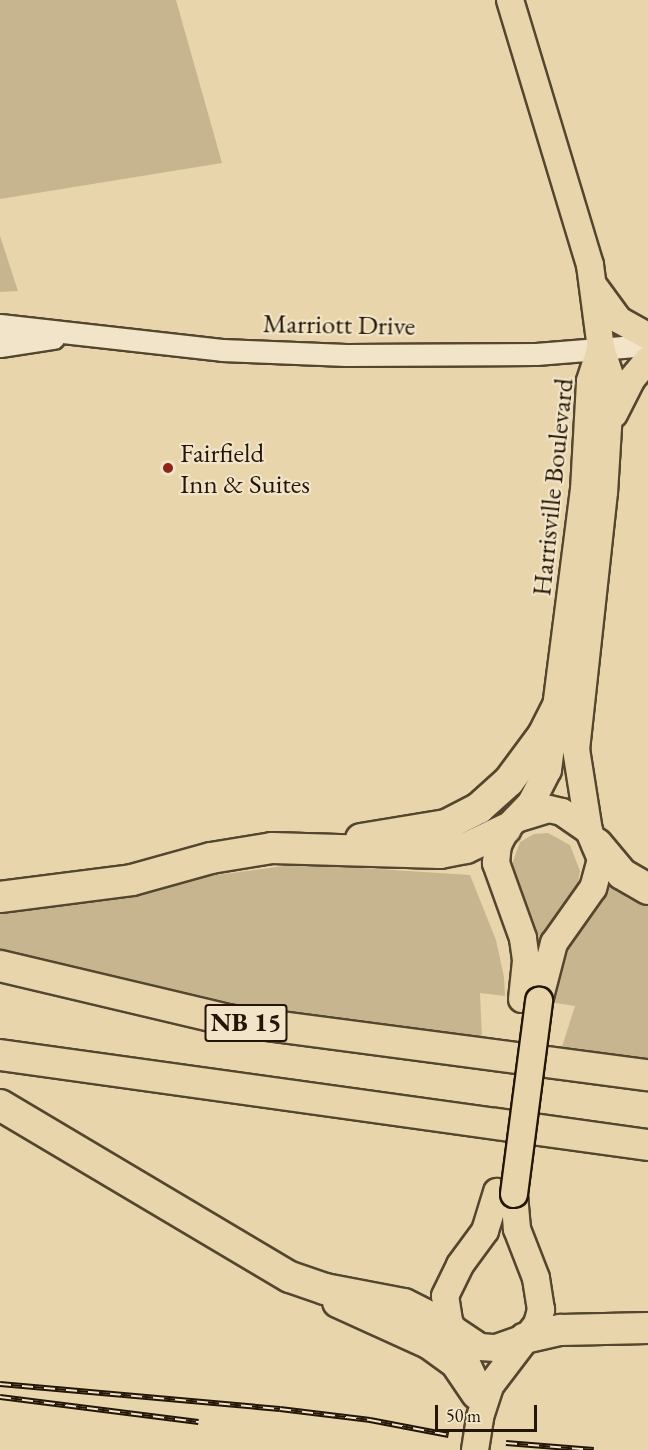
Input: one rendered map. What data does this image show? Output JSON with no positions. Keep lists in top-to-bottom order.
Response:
{
  "streets": {
    "highway": ["NB 15"],
    "main road": ["Harrisville Boulevard"],
    "street": ["Marriott Drive"]
  },
  "crossings": [
    ["Marriott Drive", "Harrisville Boulevard"]
  ],
  "places": ["Fairfield Inn & Suites"],
  "scale_bar": "50 m"
}
